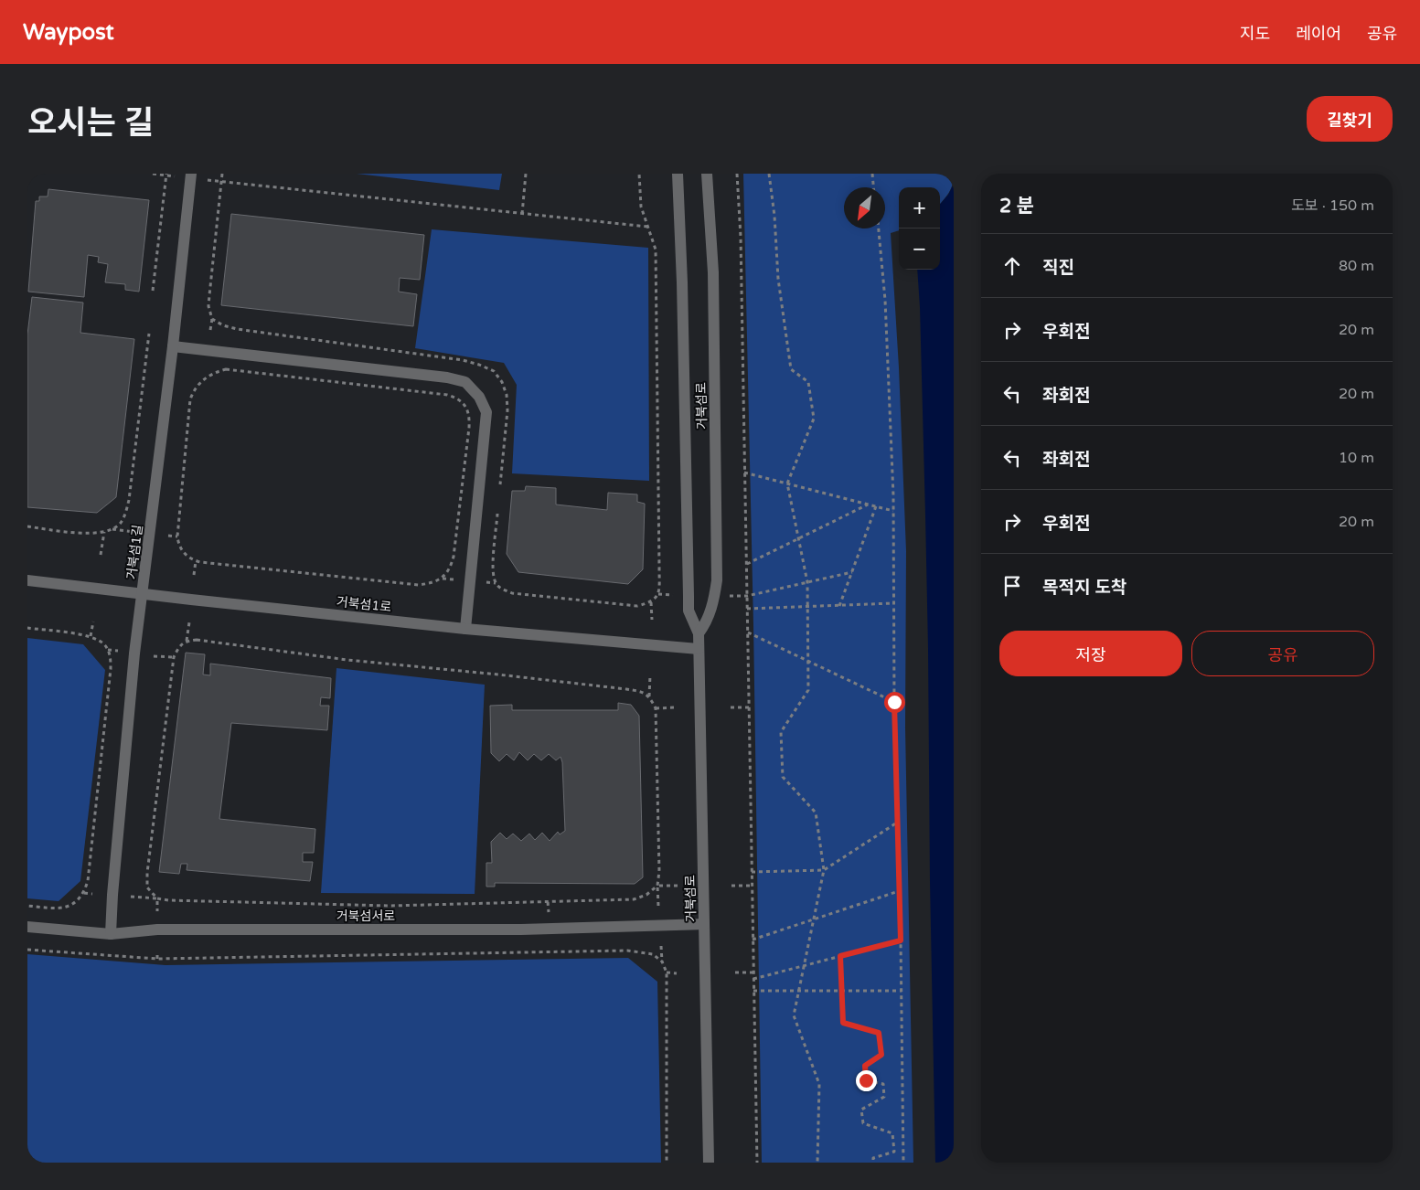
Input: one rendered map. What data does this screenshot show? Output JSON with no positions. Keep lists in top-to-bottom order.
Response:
{
  "streets": {
    "street": [
      "거북섬로",
      "거북섬1길",
      "거북섬1로",
      "거북섬서로"
    ]
  },
  "crossings": [
    ["거북섬로", "거북섬1로"],
    ["거북섬로", "거북섬서로"],
    ["거북섬1길", "거북섬1로"],
    ["거북섬1길", "거북섬서로"]
  ],
  "north": "bottom left",
  "page": {
    "header": "Waypost",
    "nav": ["지도", "레이어", "공유"],
    "title": "오시는 길",
    "buttons": [
      "길찾기",
      ["저장", "공유"]
    ],
    "heading": ["2 분", "도보 · 150 m"],
    "map_buttons": ["+", "−"],
    "list": [
      ["직진", "80 m"],
      ["우회전", "20 m"],
      ["좌회전", "20 m"],
      ["좌회전", "10 m"],
      ["우회전", "20 m"],
      "목적지 도착"
    ]
  }
}
